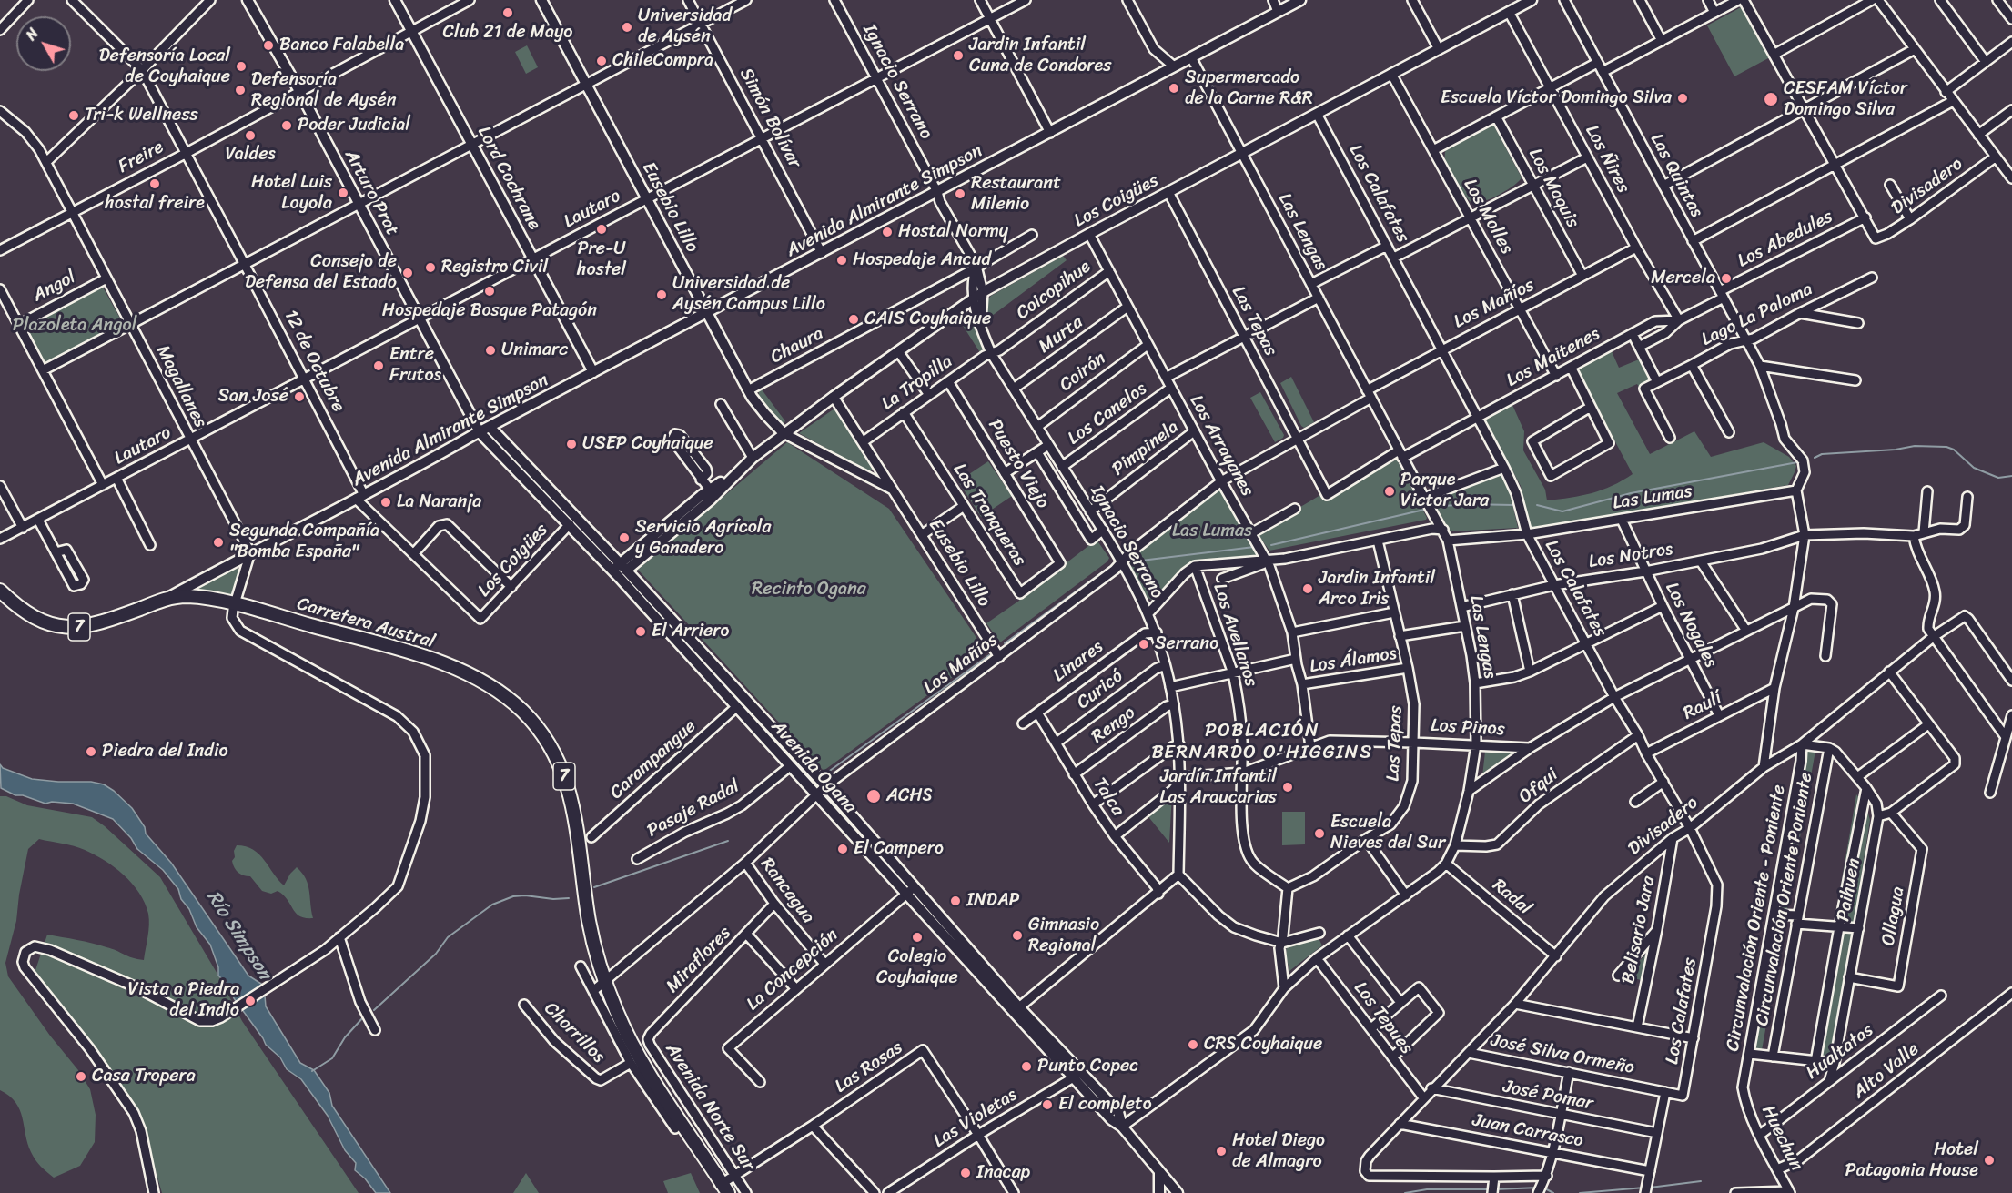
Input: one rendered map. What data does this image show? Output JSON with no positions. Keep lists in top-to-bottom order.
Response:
{
  "streets": {
    "highway": ["Carretera Austral", "7"],
    "main road": [
      "Lord Cochrane",
      "Arturo Prat",
      "Avenida Almirante Simpson",
      "Los Coigües",
      "Eusebio Lillo",
      "Avenida Ogana"
    ],
    "street": [
      "Ignacio Serrano",
      "Simón Bolívar",
      "Freire",
      "Los Ñires",
      "Las Quintas",
      "Divisadero",
      "Los Maquis",
      "Los Calafates",
      "Lautaro",
      "Los Molles",
      "Las Lengas",
      "Los Abedules",
      "Angol",
      "Coicopihue",
      "Los Mañíos",
      "Lago La Paloma",
      "Las Tepas",
      "Murta",
      "Chaura",
      "Los Maitenes",
      "12 de Octubre",
      "Coirón",
      "La Tropilla",
      "Magallanes",
      "Los Canelos",
      "Los Arrayanes",
      "Pimpinela",
      "Puesto Viejo",
      "Las Lumas",
      "Las Tranqueras",
      "Los Notros",
      "Los Nogales",
      "Los Avellanos",
      "Los Álamos",
      "Linares",
      "Curicó",
      "Raulí",
      "Rengo",
      "Los Pinos",
      "Carampangue",
      "Ofqui",
      "Talca",
      "Pasaje Radal",
      "Paihuen",
      "Rancagua",
      "Radal",
      "Circunvalación Oriente Poniente",
      "Ollagua",
      "Circunvalación Oriente - Poniente",
      "Belisario Jara",
      "Miraflores",
      "La Concepción",
      "Los Tepues",
      "Chorrillos",
      "Hualtatas",
      "José Silva Ormeño",
      "Las Rosas",
      "Alto Valle",
      "José Pomar",
      "Avenida Norte Sur",
      "Las Violetas",
      "Juan Carrasco",
      "Huechun"
    ]
  },
  "crossings": [
    ["Ignacio Serrano", "Avenida Almirante Simpson"],
    ["Ignacio Serrano", "Los Coigües"],
    ["Ignacio Serrano", "Lautaro"],
    ["Ignacio Serrano", "Coicopihue"],
    ["Ignacio Serrano", "Los Mañíos"],
    ["Ignacio Serrano", "Murta"],
    ["Ignacio Serrano", "Chaura"],
    ["Ignacio Serrano", "Coirón"],
    ["Ignacio Serrano", "La Tropilla"],
    ["Ignacio Serrano", "Los Canelos"],
    ["Ignacio Serrano", "Pimpinela"],
    ["Ignacio Serrano", "Linares"],
    ["Ignacio Serrano", "Curicó"],
    ["Ignacio Serrano", "Rengo"],
    ["Ignacio Serrano", "Los Pinos"],
    ["Simón Bolívar", "Avenida Almirante Simpson"],
    ["Simón Bolívar", "Lautaro"],
    ["Freire", "Lord Cochrane"],
    ["Freire", "Arturo Prat"],
    ["Freire", "12 de Octubre"],
    ["Freire", "Magallanes"],
    ["Los Ñires", "Los Coigües"],
    ["Los Ñires", "Los Mañíos"],
    ["Los Ñires", "Los Maitenes"],
    ["Las Quintas", "Los Abedules"],
    ["Las Quintas", "Lago La Paloma"],
    ["Las Quintas", "Los Maitenes"],
    ["Las Quintas", "Las Lumas"],
    ["Lord Cochrane", "Avenida Almirante Simpson"],
    ["Lord Cochrane", "Lautaro"],
    ["Divisadero", "Los Calafates"],
    ["Divisadero", "Los Abedules"],
    ["Divisadero", "Radal"],
    ["Divisadero", "Circunvalación Oriente - Poniente"],
    ["Divisadero", "Belisario Jara"],
    ["Divisadero", "Los Tepues"],
    ["Divisadero", "José Silva Ormeño"],
    ["Divisadero", "José Pomar"],
    ["Divisadero", "Juan Carrasco"],
    ["Los Maquis", "Los Mañíos"],
    ["Arturo Prat", "Avenida Almirante Simpson"],
    ["Arturo Prat", "Lautaro"],
    ["Arturo Prat", "Avenida Ogana"],
    ["Los Calafates", "Los Coigües"],
    ["Los Calafates", "Los Mañíos"],
    ["Los Calafates", "Los Maitenes"],
    ["Los Calafates", "Las Lumas"],
    ["Los Calafates", "Los Notros"],
    ["Los Calafates", "Raulí"],
    ["Los Calafates", "Los Pinos"],
    ["Los Calafates", "Ofqui"],
    ["Los Calafates", "José Silva Ormeño"],
    ["Avenida Almirante Simpson", "Eusebio Lillo"],
    ["Avenida Almirante Simpson", "Las Lengas"],
    ["Avenida Almirante Simpson", "12 de Octubre"],
    ["Avenida Almirante Simpson", "Magallanes"],
    ["Avenida Almirante Simpson", "Carretera Austral"],
    ["Avenida Almirante Simpson", "Avenida Ogana"],
    ["Los Coigües", "Eusebio Lillo"],
    ["Los Coigües", "Los Molles"],
    ["Los Coigües", "Las Lengas"],
    ["Los Coigües", "Las Tepas"],
    ["Los Coigües", "12 de Octubre"],
    ["Los Coigües", "Los Arrayanes"],
    ["Los Coigües", "Avenida Ogana"],
    ["Eusebio Lillo", "Lautaro"],
    ["Eusebio Lillo", "Los Mañíos"],
    ["Eusebio Lillo", "Chaura"],
    ["Eusebio Lillo", "La Tropilla"],
    ["Lautaro", "12 de Octubre"],
    ["Lautaro", "Magallanes"],
    ["Los Molles", "Los Mañíos"],
    ["Los Molles", "Los Maitenes"],
    ["Las Lengas", "Los Mañíos"],
    ["Las Lengas", "Los Maitenes"],
    ["Las Lengas", "Los Canelos"],
    ["Las Lengas", "Las Lumas"],
    ["Las Lengas", "Los Notros"],
    ["Las Lengas", "Los Pinos"],
    ["Las Lengas", "Avenida Ogana"],
    ["Las Lengas", "Ofqui"],
    ["Las Lengas", "Radal"],
    ["Las Lengas", "Los Tepues"],
    ["Los Abedules", "Los Maitenes"],
    ["Angol", "Magallanes"],
    ["Coicopihue", "La Tropilla"],
    ["Coicopihue", "Los Arrayanes"],
    ["Los Mañíos", "Las Tepas"],
    ["Los Mañíos", "Los Arrayanes"],
    ["Los Mañíos", "Carretera Austral"],
    ["Los Mañíos", "Avenida Ogana"],
    ["Los Mañíos", "Rancagua"],
    ["Las Tepas", "Los Maitenes"],
    ["Las Tepas", "Los Canelos"],
    ["Las Tepas", "Los Avellanos"],
    ["Las Tepas", "Los Álamos"],
    ["Las Tepas", "Los Pinos"],
    ["Murta", "Los Arrayanes"],
    ["Coirón", "Los Arrayanes"],
    ["La Tropilla", "Puesto Viejo"],
    ["La Tropilla", "Las Tranqueras"],
    ["Los Canelos", "Los Arrayanes"],
    ["Los Arrayanes", "Pimpinela"],
    ["Los Arrayanes", "Los Álamos"],
    ["Los Arrayanes", "Los Pinos"],
    ["Puesto Viejo", "Las Tranqueras"],
    ["Las Lumas", "Los Nogales"],
    ["Los Notros", "Los Nogales"],
    ["Carretera Austral", "Las Rosas"],
    ["Los Nogales", "Raulí"],
    ["Los Nogales", "Los Pinos"],
    ["Los Avellanos", "Los Pinos"],
    ["Linares", "Talca"],
    ["Curicó", "Talca"],
    ["Rengo", "Talca"],
    ["Carampangue", "Avenida Ogana"],
    ["Avenida Ogana", "Pasaje Radal"],
    ["Avenida Ogana", "La Concepción"],
    ["Avenida Ogana", "Las Violetas"],
    ["Paihuen", "Ollagua"],
    ["Paihuen", "Hualtatas"],
    ["Rancagua", "Miraflores"],
    ["Rancagua", "La Concepción"],
    ["Circunvalación Oriente - Poniente", "Huechun"],
    ["Miraflores", "Avenida Norte Sur"],
    ["Hualtatas", "Huechun"],
    ["Las Rosas", "Avenida Norte Sur"],
    ["Las Rosas", "Las Violetas"],
    ["Alto Valle", "Huechun"]
  ],
  "districts": ["POBLACIÓN BERNARDO O'HIGGINS"],
  "water": ["Río Simpson"],
  "parks": ["Plazoleta Angol", "Las Lumas", "Recinto Ogana"],
  "places": [
    "Club 21 de Mayo",
    "Universidad de Aysén",
    "Banco Falabella",
    "Jardin Infantil Cuna de Condores",
    "ChileCompra",
    "Defensoría Local de Coyhaique",
    "Supermercado de la Carne R&R",
    "Defensoría Regional de Aysén",
    "Escuela Víctor Domingo Silva",
    "CESFAM Víctor Domingo Silva",
    "Tri-k Wellness",
    "Poder Judicial",
    "Valdes",
    "hostal freire",
    "Hotel Luis Loyola",
    "Restaurant Milenio",
    "Pre-U hostel",
    "Hostal Normy",
    "Hospedaje Ancud",
    "Registro Civil",
    "Consejo de Defensa del Estado",
    "Mercela",
    "Hospedaje Bosque Patagón",
    "Universidad de Aysén Campus Lillo",
    "CAIS Coyhaique",
    "Unimarc",
    "Entre Frutos",
    "San José",
    "USEP Coyhaique",
    "Parque Victor Jara",
    "La Naranja",
    "Servicio Agrícola y Ganadero",
    "Segunda Compañía \"Bomba España\"",
    "Jardin Infantil Arco Iris",
    "El Arriero",
    "Serrano",
    "Piedra del Indio",
    "Jardín Infantil Las Araucarias",
    "ACHS",
    "Escuela Nieves del Sur",
    "El Campero",
    "INDAP",
    "Gimnasio Regional",
    "Colegio Coyhaique",
    "Vista a Piedra del Indio",
    "CRS Coyhaique",
    "Punto Copec",
    "Casa Tropera",
    "El completo",
    "Hotel Diego de Almagro",
    "Hotel Patagonia House",
    "Inacap"
  ],
  "north": "top left"
}
